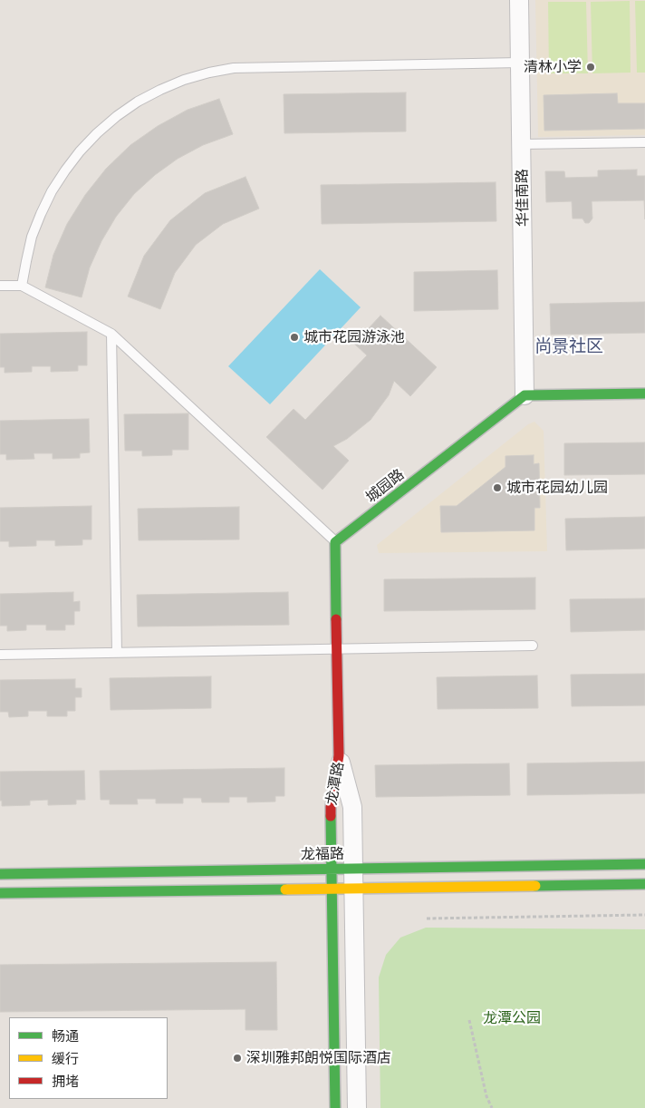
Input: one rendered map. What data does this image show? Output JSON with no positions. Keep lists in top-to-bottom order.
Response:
{
  "streets": {
    "street": [
      "华佳南路",
      "城园路",
      "龙潭路",
      "龙福路"
    ]
  },
  "crossings": [
    ["华佳南路", "城园路"],
    ["龙潭路", "龙福路"]
  ],
  "districts": ["尚景社区"],
  "parks": ["龙潭公园"],
  "places": [
    "清林小学",
    "城市花园游泳池",
    "城市花园幼儿园",
    "深圳雅邦朗悦国际酒店"
  ],
  "legend": ["畅通", "缓行", "拥堵"]
}
